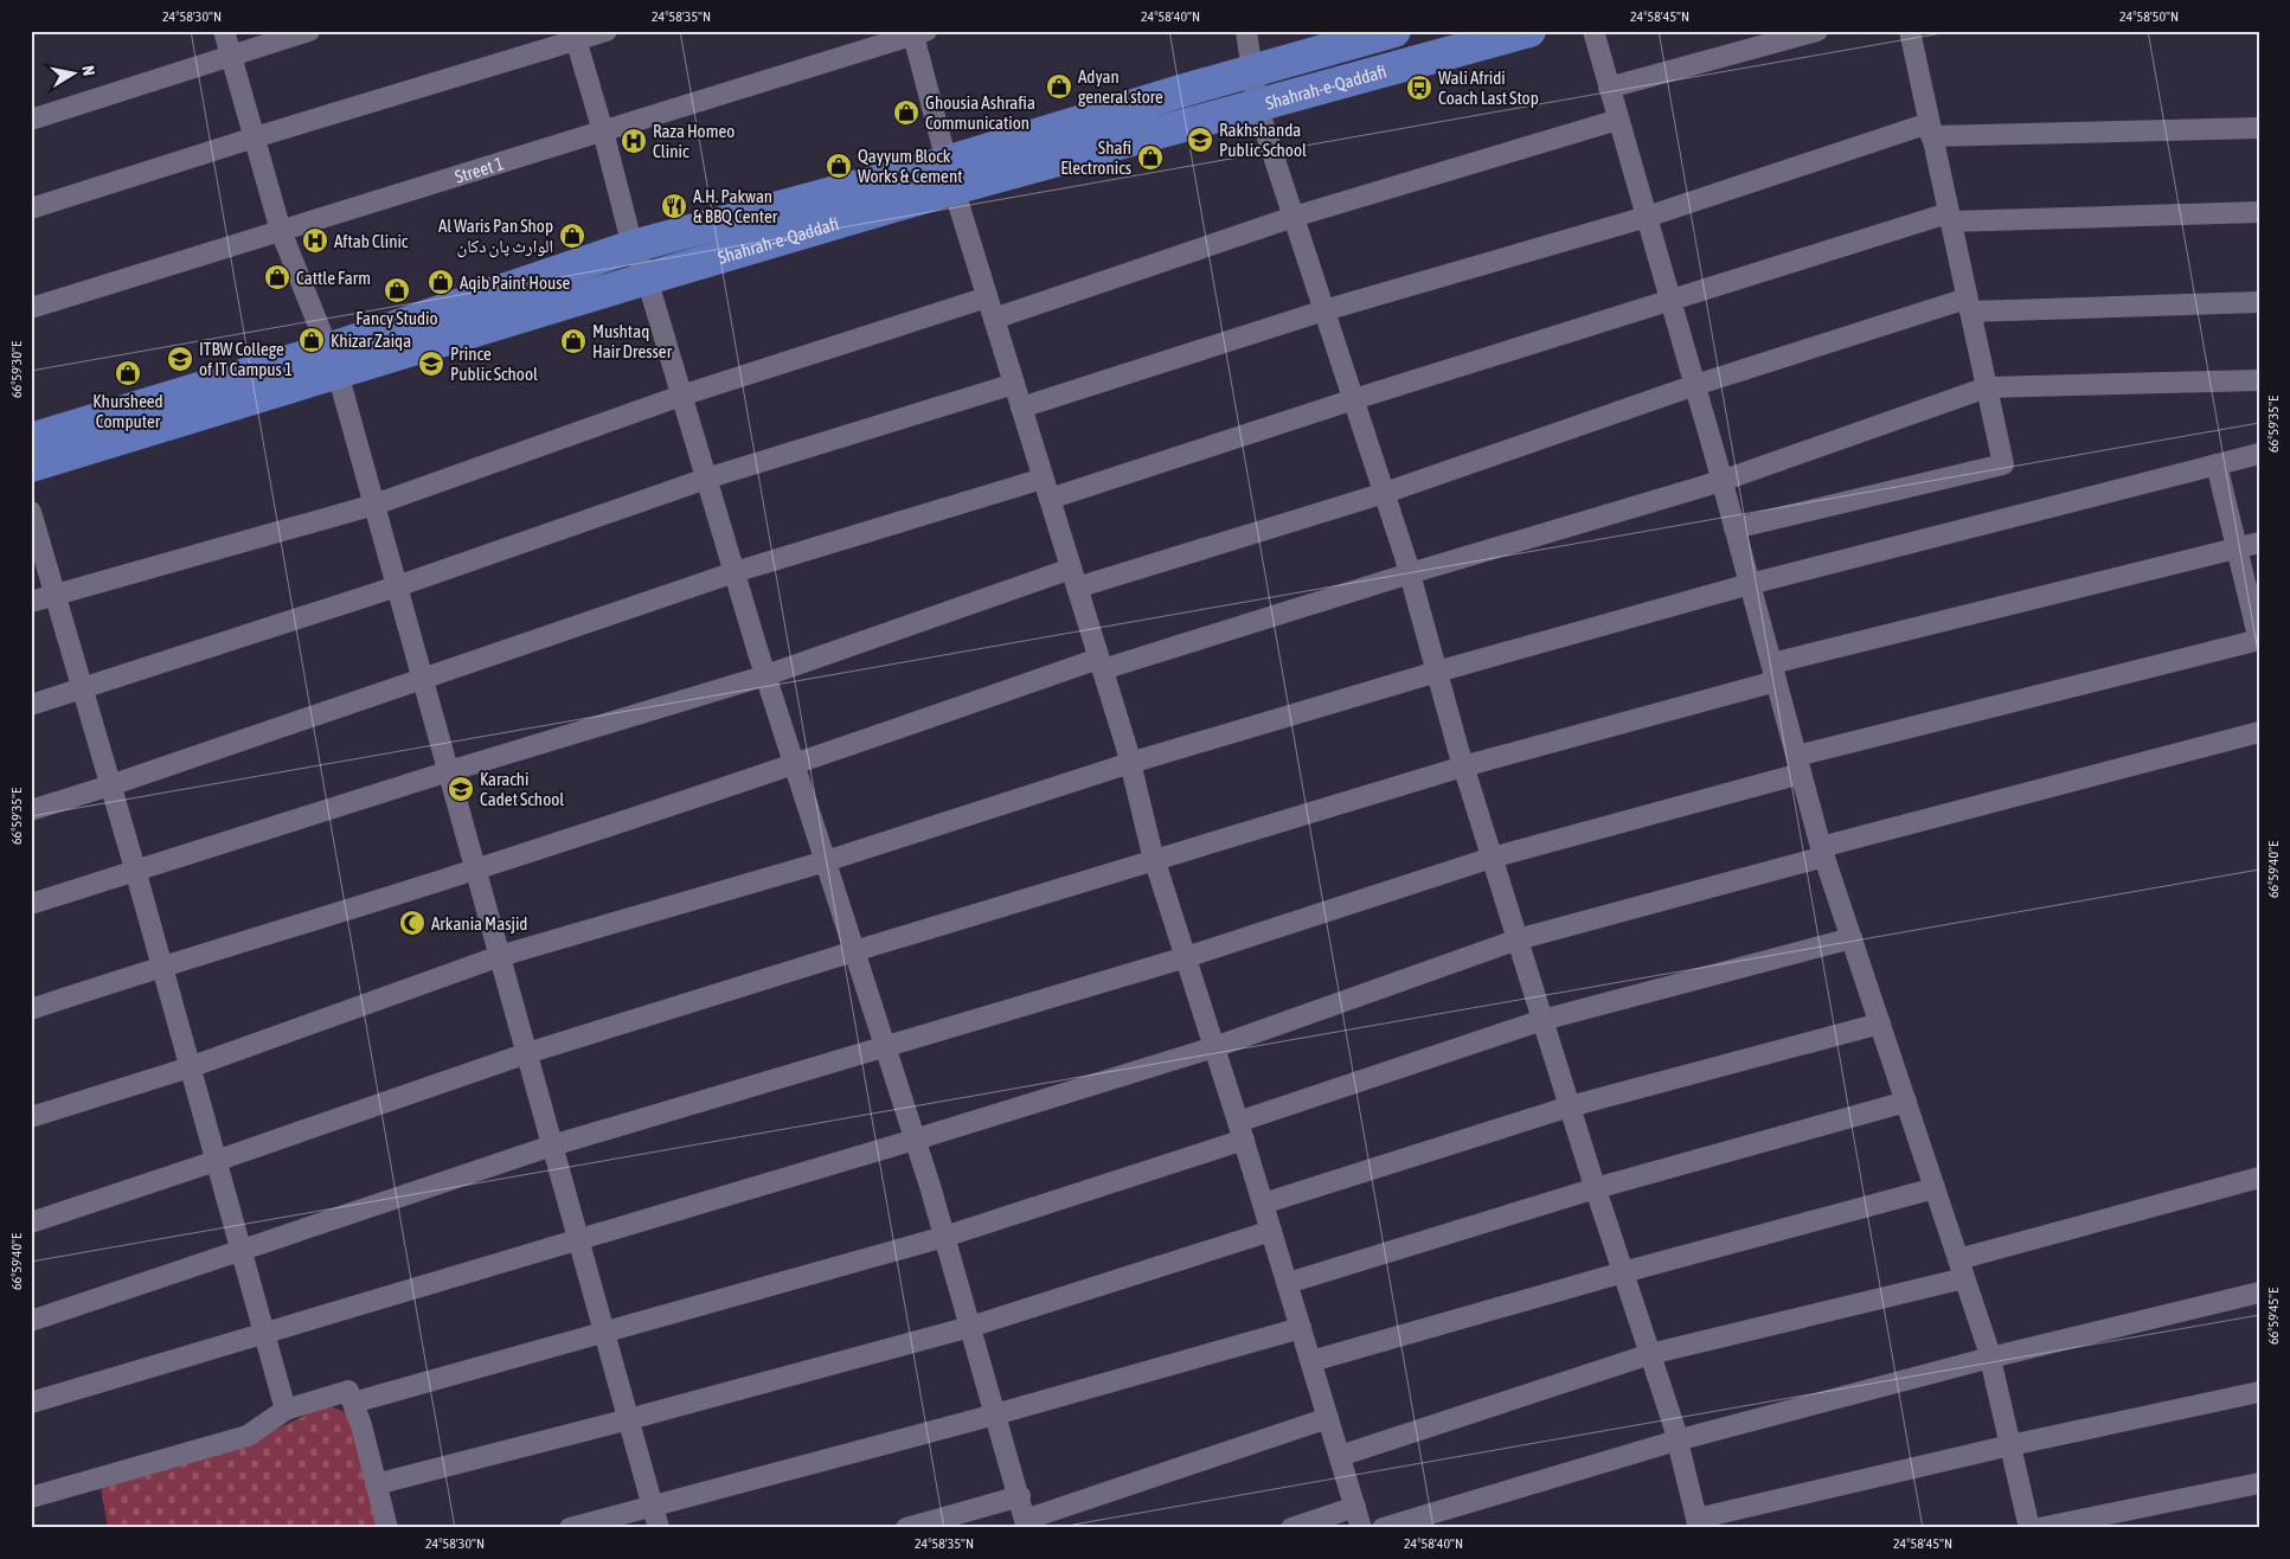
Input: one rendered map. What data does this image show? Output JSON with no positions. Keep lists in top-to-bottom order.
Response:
{
  "streets": {
    "main road": ["Shahrah-e-Qaddafi"],
    "street": ["Street 1"]
  },
  "places": {
    "shop": [
      "Adyan general store",
      "Ghousia Ashrafia Communication",
      "Shafi Electronics",
      "Qayyum Block Works & Cement",
      "Al Waris Pan Shop الوارث پان دکان",
      "Cattle Farm",
      "Aqib Paint House",
      "Fancy Studio",
      "Khizar Zaiqa",
      "Mushtaq Hair Dresser",
      "Khursheed Computer"
    ],
    "bus stop": ["Wali Afridi Coach Last Stop"],
    "school or university": [
      "Rakhshanda Public School",
      "ITBW College of IT Campus 1",
      "Prince Public School",
      "Karachi Cadet School"
    ],
    "hospital": ["Raza Homeo Clinic", "Aftab Clinic"],
    "restaurant": ["A.H. Pakwan & BBQ Center"],
    "mosque": ["Arkania Masjid"]
  },
  "north": "right",
  "coordinates": [
    "24°58'30\"N",
    "24°58'35\"N",
    "24°58'40\"N",
    "24°58'45\"N",
    "24°58'50\"N",
    "66°59'30\"E",
    "66°59'35\"E",
    "66°59'40\"E",
    "66°59'45\"E"
  ]
}
